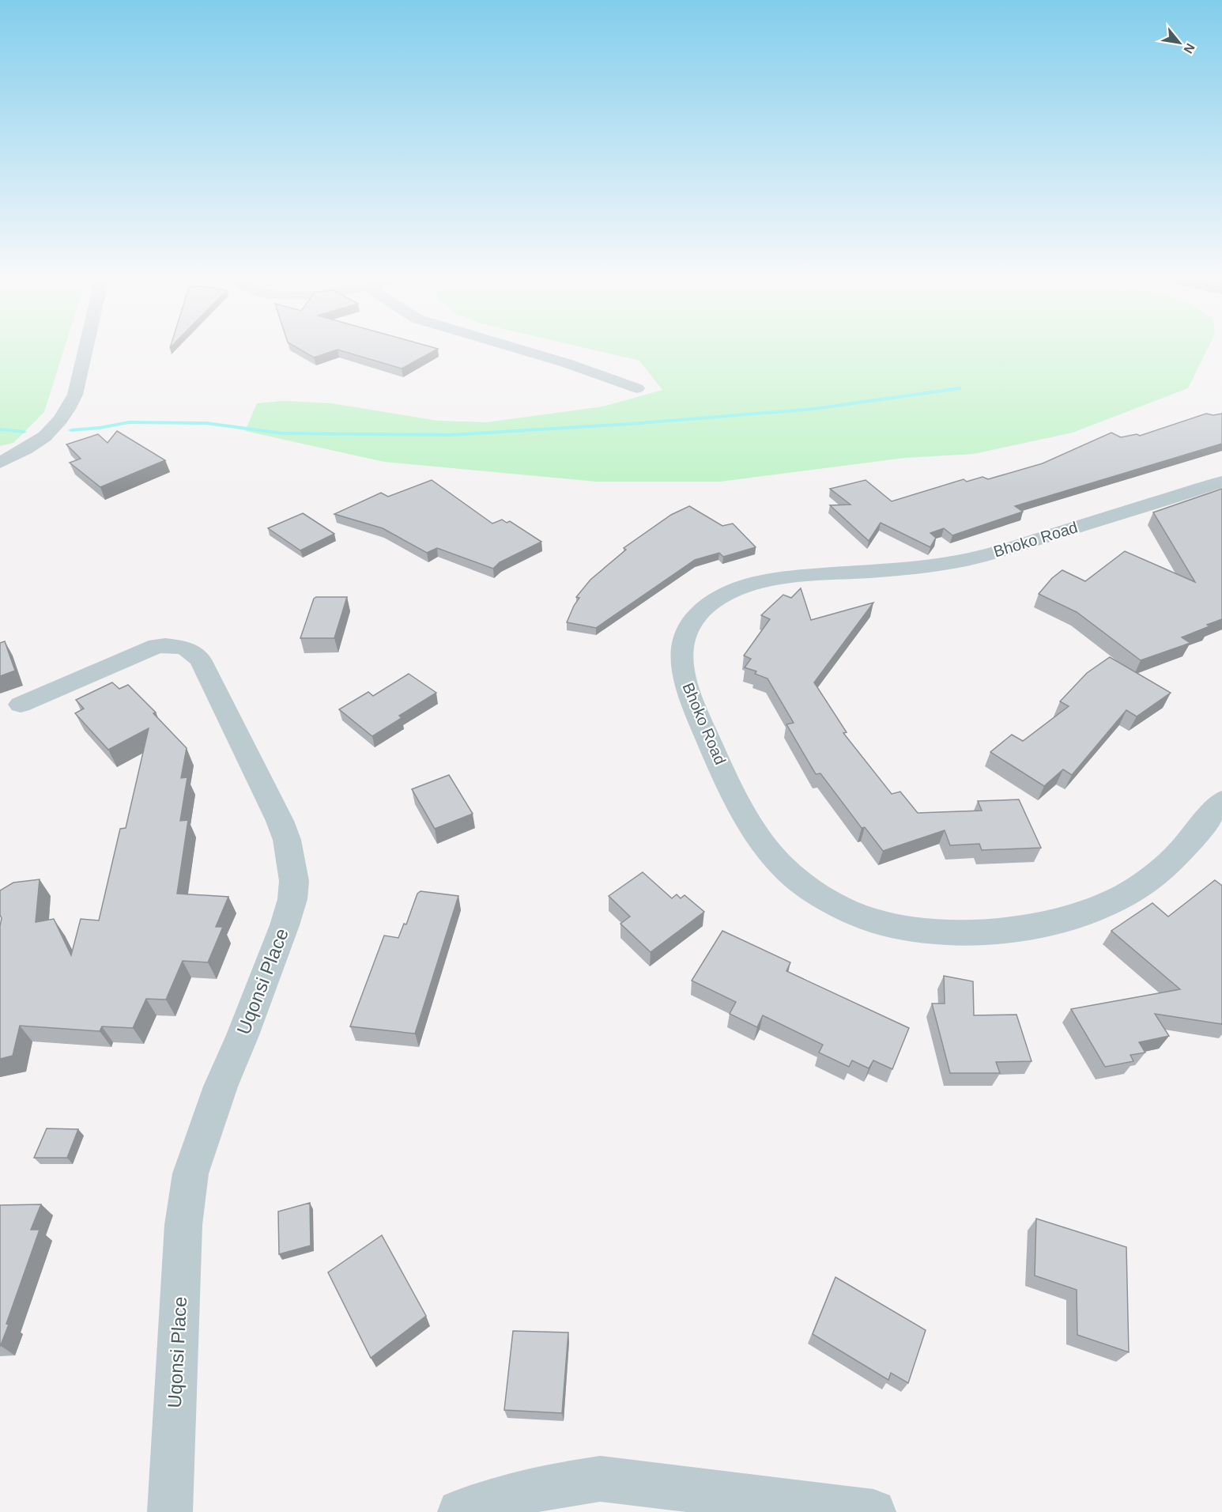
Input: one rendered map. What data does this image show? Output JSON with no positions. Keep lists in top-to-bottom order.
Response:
{
  "streets": {
    "street": ["Bhoko Road", "Uqonsi Place"]
  },
  "north": "bottom right"
}
